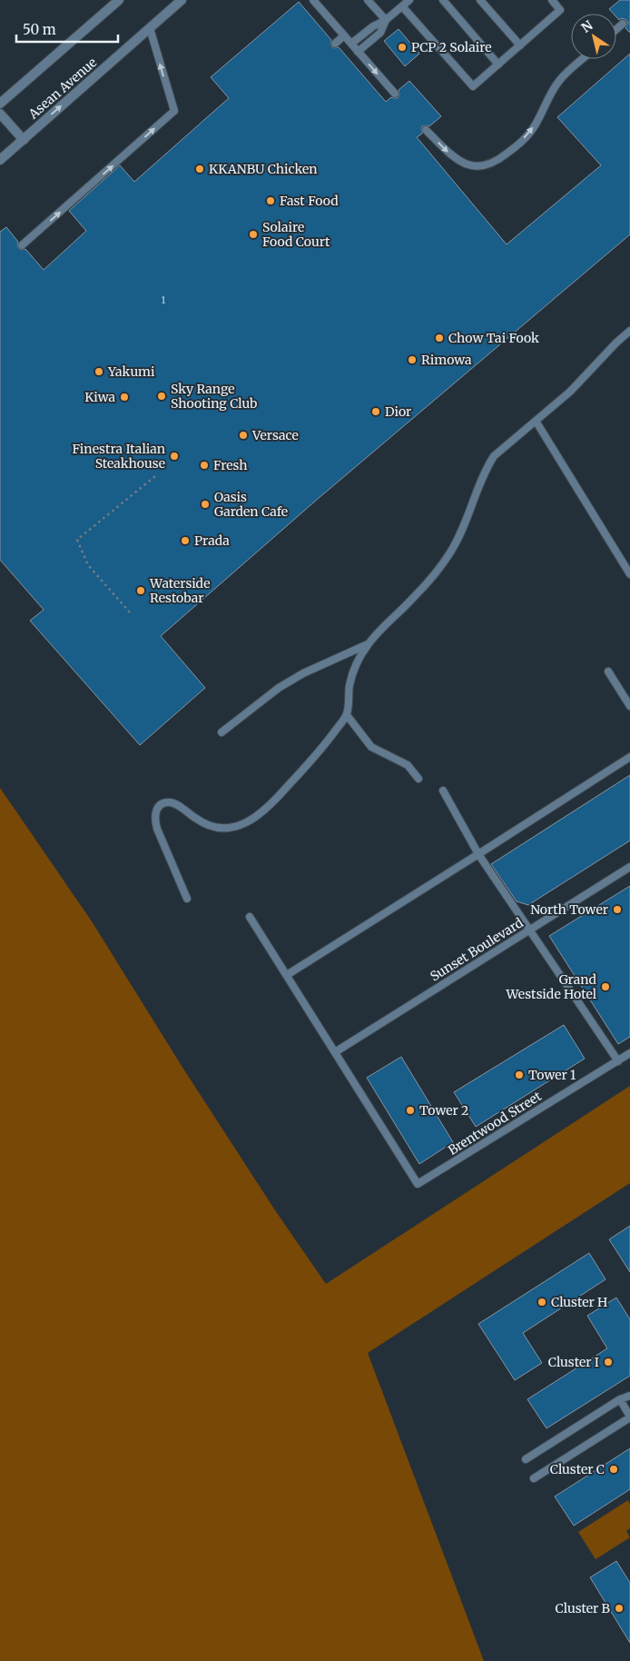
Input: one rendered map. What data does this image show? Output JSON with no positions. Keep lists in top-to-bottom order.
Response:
{
  "streets": {
    "street": ["Asean Avenue"],
    "lane": ["Sunset Boulevard", "Brentwood Street"]
  },
  "crossings": [
    ["Sunset Boulevard", "Brentwood Street"]
  ],
  "places": [
    "PCP 2 Solaire",
    "KKANBU Chicken",
    "Fast Food",
    "Solaire Food Court",
    "Chow Tai Fook",
    "Rimowa",
    "Yakumi",
    "Sky Range Shooting Club",
    "Kiwa",
    "Dior",
    "Versace",
    "Finestra Italian Steakhouse",
    "Fresh",
    "Oasis Garden Cafe",
    "Prada",
    "Waterside Restobar",
    "North Tower",
    "Grand Westside Hotel",
    "Tower 1",
    "Tower 2",
    "Cluster H",
    "Cluster I",
    "Cluster C",
    "Cluster B"
  ],
  "house_numbers": ["1"],
  "scale_bar": "50 m",
  "north": "top left"
}
